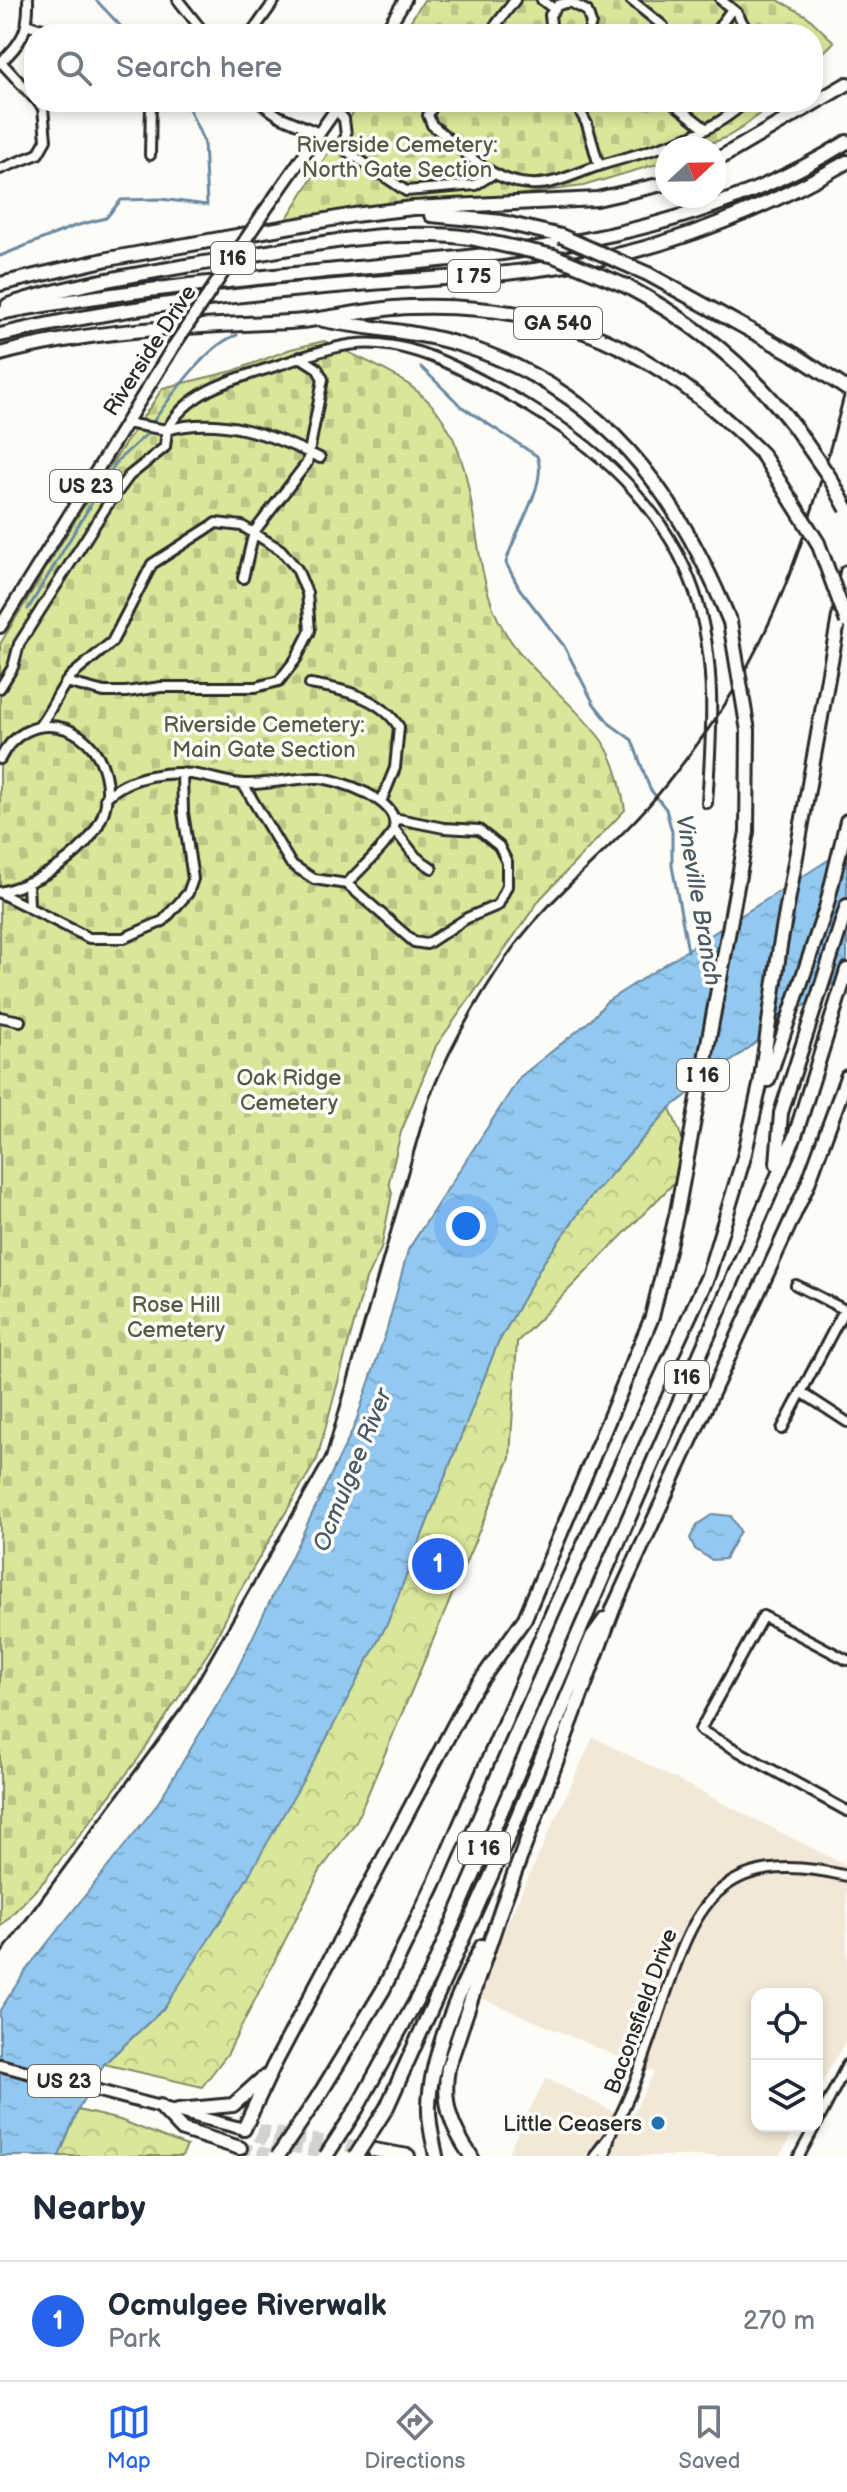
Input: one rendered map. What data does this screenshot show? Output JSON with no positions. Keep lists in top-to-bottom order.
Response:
{
  "streets": {
    "highway": [
      "I16",
      "I 75",
      "GA 540",
      "I 16"
    ],
    "main road": ["Riverside Drive", "US 23"],
    "street": ["Baconsfield Drive"]
  },
  "crossings": [
    ["I16", "I 75"],
    ["I16", "I 16"],
    ["GA 540", "I 16"]
  ],
  "water": ["Vineville Branch", "Ocmulgee River"],
  "parks": [
    "Riverside Cemetery: North Gate Section",
    "Riverside Cemetery: Main Gate Section",
    "Oak Ridge Cemetery",
    "Rose Hill Cemetery"
  ],
  "places": ["Little Ceasers"],
  "north": "right",
  "page": {
    "search": "Search here",
    "pins": "1",
    "heading": "Nearby",
    "list": [
      {
        "mark": "1",
        "name": "Ocmulgee Riverwalk",
        "note": "Park",
        "value": "270 m"
      }
    ],
    "nav": ["Map", "Directions", "Saved"]
  }
}
